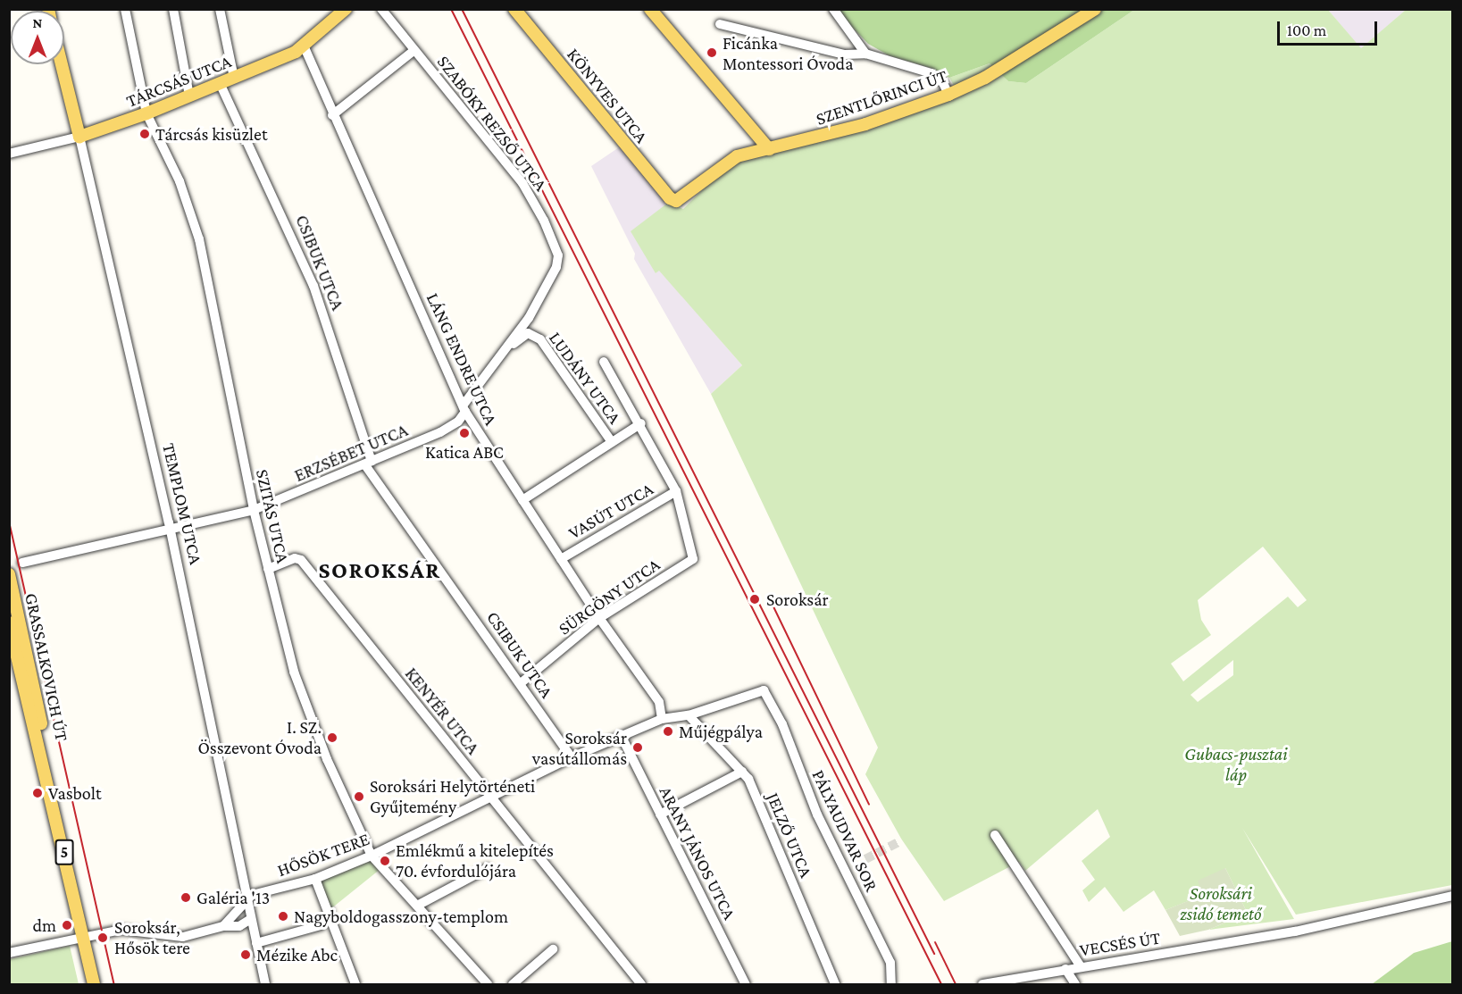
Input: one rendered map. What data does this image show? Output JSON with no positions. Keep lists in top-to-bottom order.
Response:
{
  "streets": {
    "main road": [
      "TÁRCSÁS UTCA",
      "KÖNYVES UTCA",
      "SZENTLŐRINCI ÚT",
      "TEMPLOM UTCA",
      "GRASSALKOVICH ÚT",
      "5"
    ],
    "street": [
      "SZABÓKY REZSŐ UTCA",
      "CSIBUK UTCA",
      "LÁNG ENDRE UTCA",
      "LUDÁNY UTCA",
      "ERZSÉBET UTCA",
      "VASÚT UTCA",
      "SZITÁS UTCA",
      "SÜRGÖNY UTCA",
      "KENYÉR UTCA",
      "PÁLYAUDVAR SOR",
      "JELZŐ UTCA",
      "ARANY JÁNOS UTCA",
      "HŐSÖK TERE",
      "VECSÉS ÚT"
    ]
  },
  "crossings": [
    ["TÁRCSÁS UTCA", "CSIBUK UTCA"],
    ["TÁRCSÁS UTCA", "LÁNG ENDRE UTCA"],
    ["TÁRCSÁS UTCA", "TEMPLOM UTCA"],
    ["TÁRCSÁS UTCA", "SZITÁS UTCA"],
    ["KÖNYVES UTCA", "SZENTLŐRINCI ÚT"],
    ["SZABÓKY REZSŐ UTCA", "ERZSÉBET UTCA"],
    ["CSIBUK UTCA", "ERZSÉBET UTCA"],
    ["CSIBUK UTCA", "SÜRGÖNY UTCA"],
    ["CSIBUK UTCA", "HŐSÖK TERE"],
    ["LÁNG ENDRE UTCA", "ERZSÉBET UTCA"],
    ["LÁNG ENDRE UTCA", "VASÚT UTCA"],
    ["LÁNG ENDRE UTCA", "SÜRGÖNY UTCA"],
    ["LÁNG ENDRE UTCA", "HŐSÖK TERE"],
    ["LUDÁNY UTCA", "ERZSÉBET UTCA"],
    ["ERZSÉBET UTCA", "TEMPLOM UTCA"],
    ["ERZSÉBET UTCA", "SZITÁS UTCA"],
    ["TEMPLOM UTCA", "HŐSÖK TERE"],
    ["VASÚT UTCA", "SÜRGÖNY UTCA"],
    ["SZITÁS UTCA", "KENYÉR UTCA"],
    ["SZITÁS UTCA", "HŐSÖK TERE"],
    ["KENYÉR UTCA", "HŐSÖK TERE"],
    ["PÁLYAUDVAR SOR", "HŐSÖK TERE"],
    ["JELZŐ UTCA", "HŐSÖK TERE"],
    ["ARANY JÁNOS UTCA", "HŐSÖK TERE"]
  ],
  "districts": ["SOROKSÁR"],
  "parks": ["Gubacs-pusztai láp", "Soroksári zsidó temető"],
  "places": [
    "Ficánka Montessori Óvoda",
    "Tárcsás kisüzlet",
    "Katica ABC",
    "Soroksár",
    "Műjégpálya",
    "I. SZ. Összevont Óvoda",
    "Soroksár vasútállomás",
    "Vasbolt",
    "Soroksári Helytörténeti Gyűjtemény",
    "Emlékmű a kitelepítés 70. évfordulójára",
    "Galéria '13",
    "Nagyboldogasszony-templom",
    "dm",
    "Soroksár, Hősök tere",
    "Mézike Abc"
  ],
  "scale_bar": "100 m",
  "north": "top"
}
